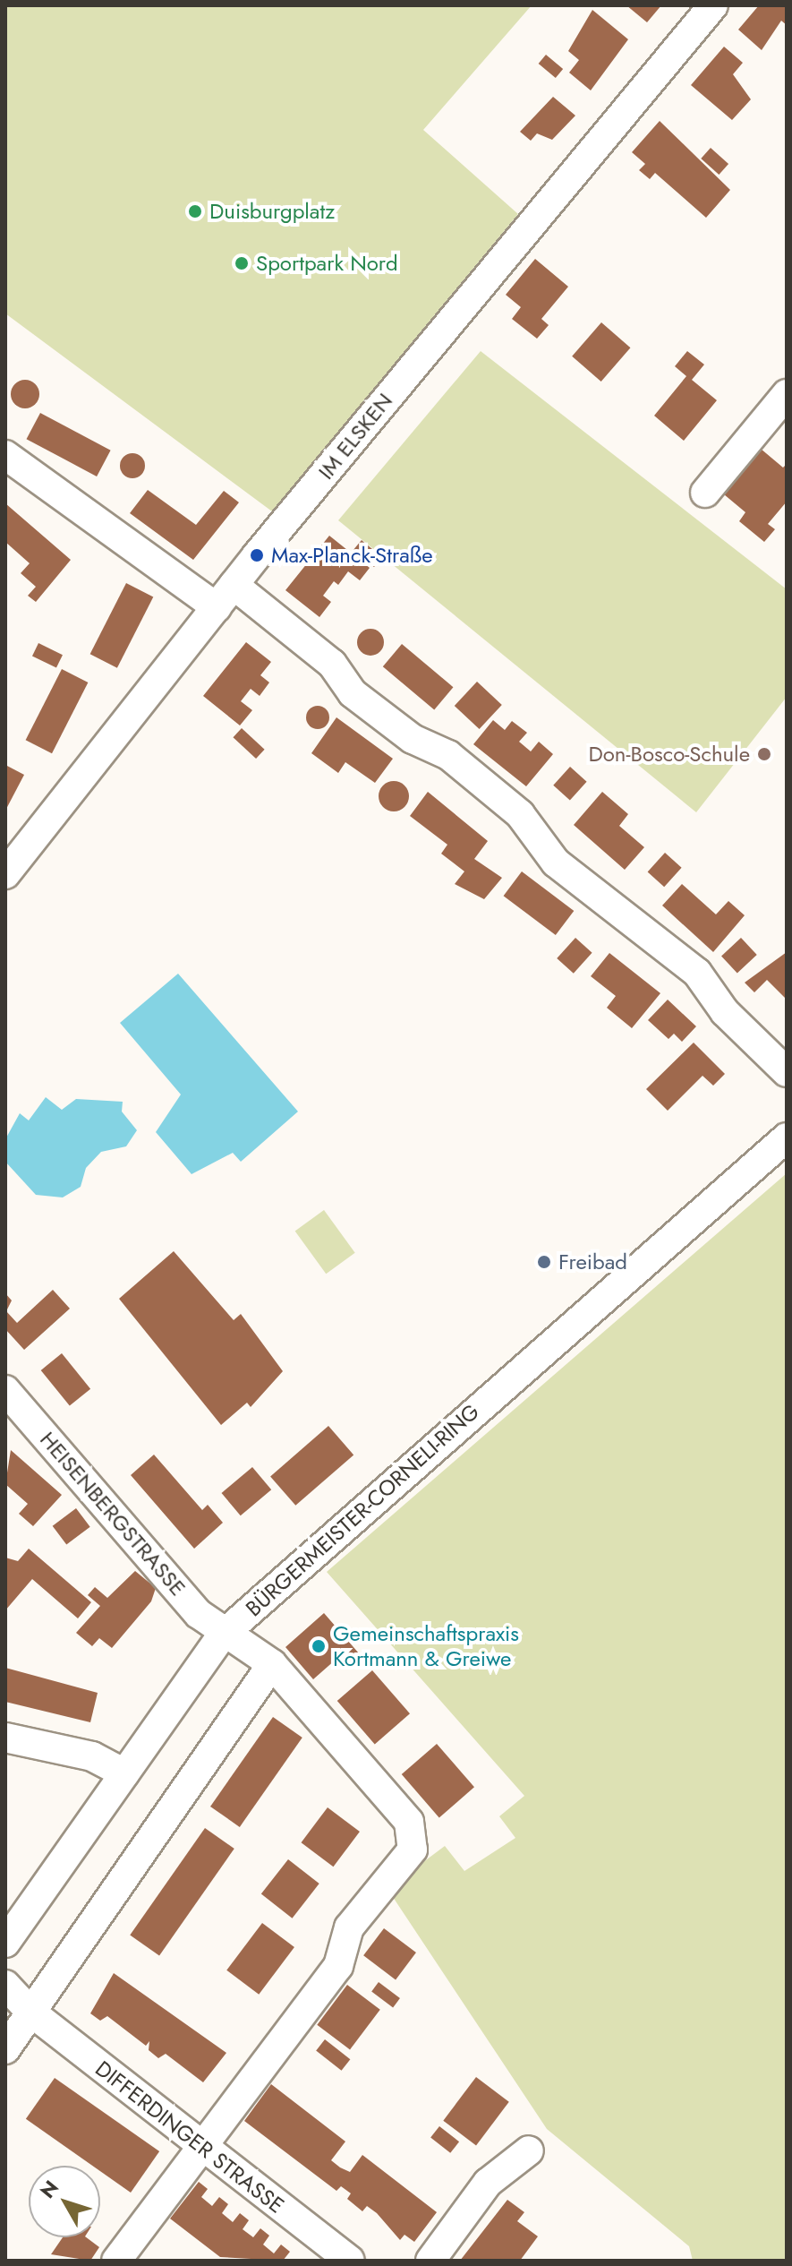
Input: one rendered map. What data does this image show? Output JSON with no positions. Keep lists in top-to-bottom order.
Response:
{
  "streets": {
    "street": [
      "IM ELSKEN",
      "BÜRGERMEISTER-CORNELI-RING",
      "HEISENBERGSTRASSE",
      "DIFFERDINGER STRASSE"
    ]
  },
  "crossings": [
    ["BÜRGERMEISTER-CORNELI-RING", "HEISENBERGSTRASSE"]
  ],
  "places": [
    "Duisburgplatz",
    "Sportpark Nord",
    "Max-Planck-Straße",
    "Don-Bosco-Schule",
    "Freibad",
    "Gemeinschaftspraxis Kortmann & Greiwe"
  ],
  "north": "top left"
}
